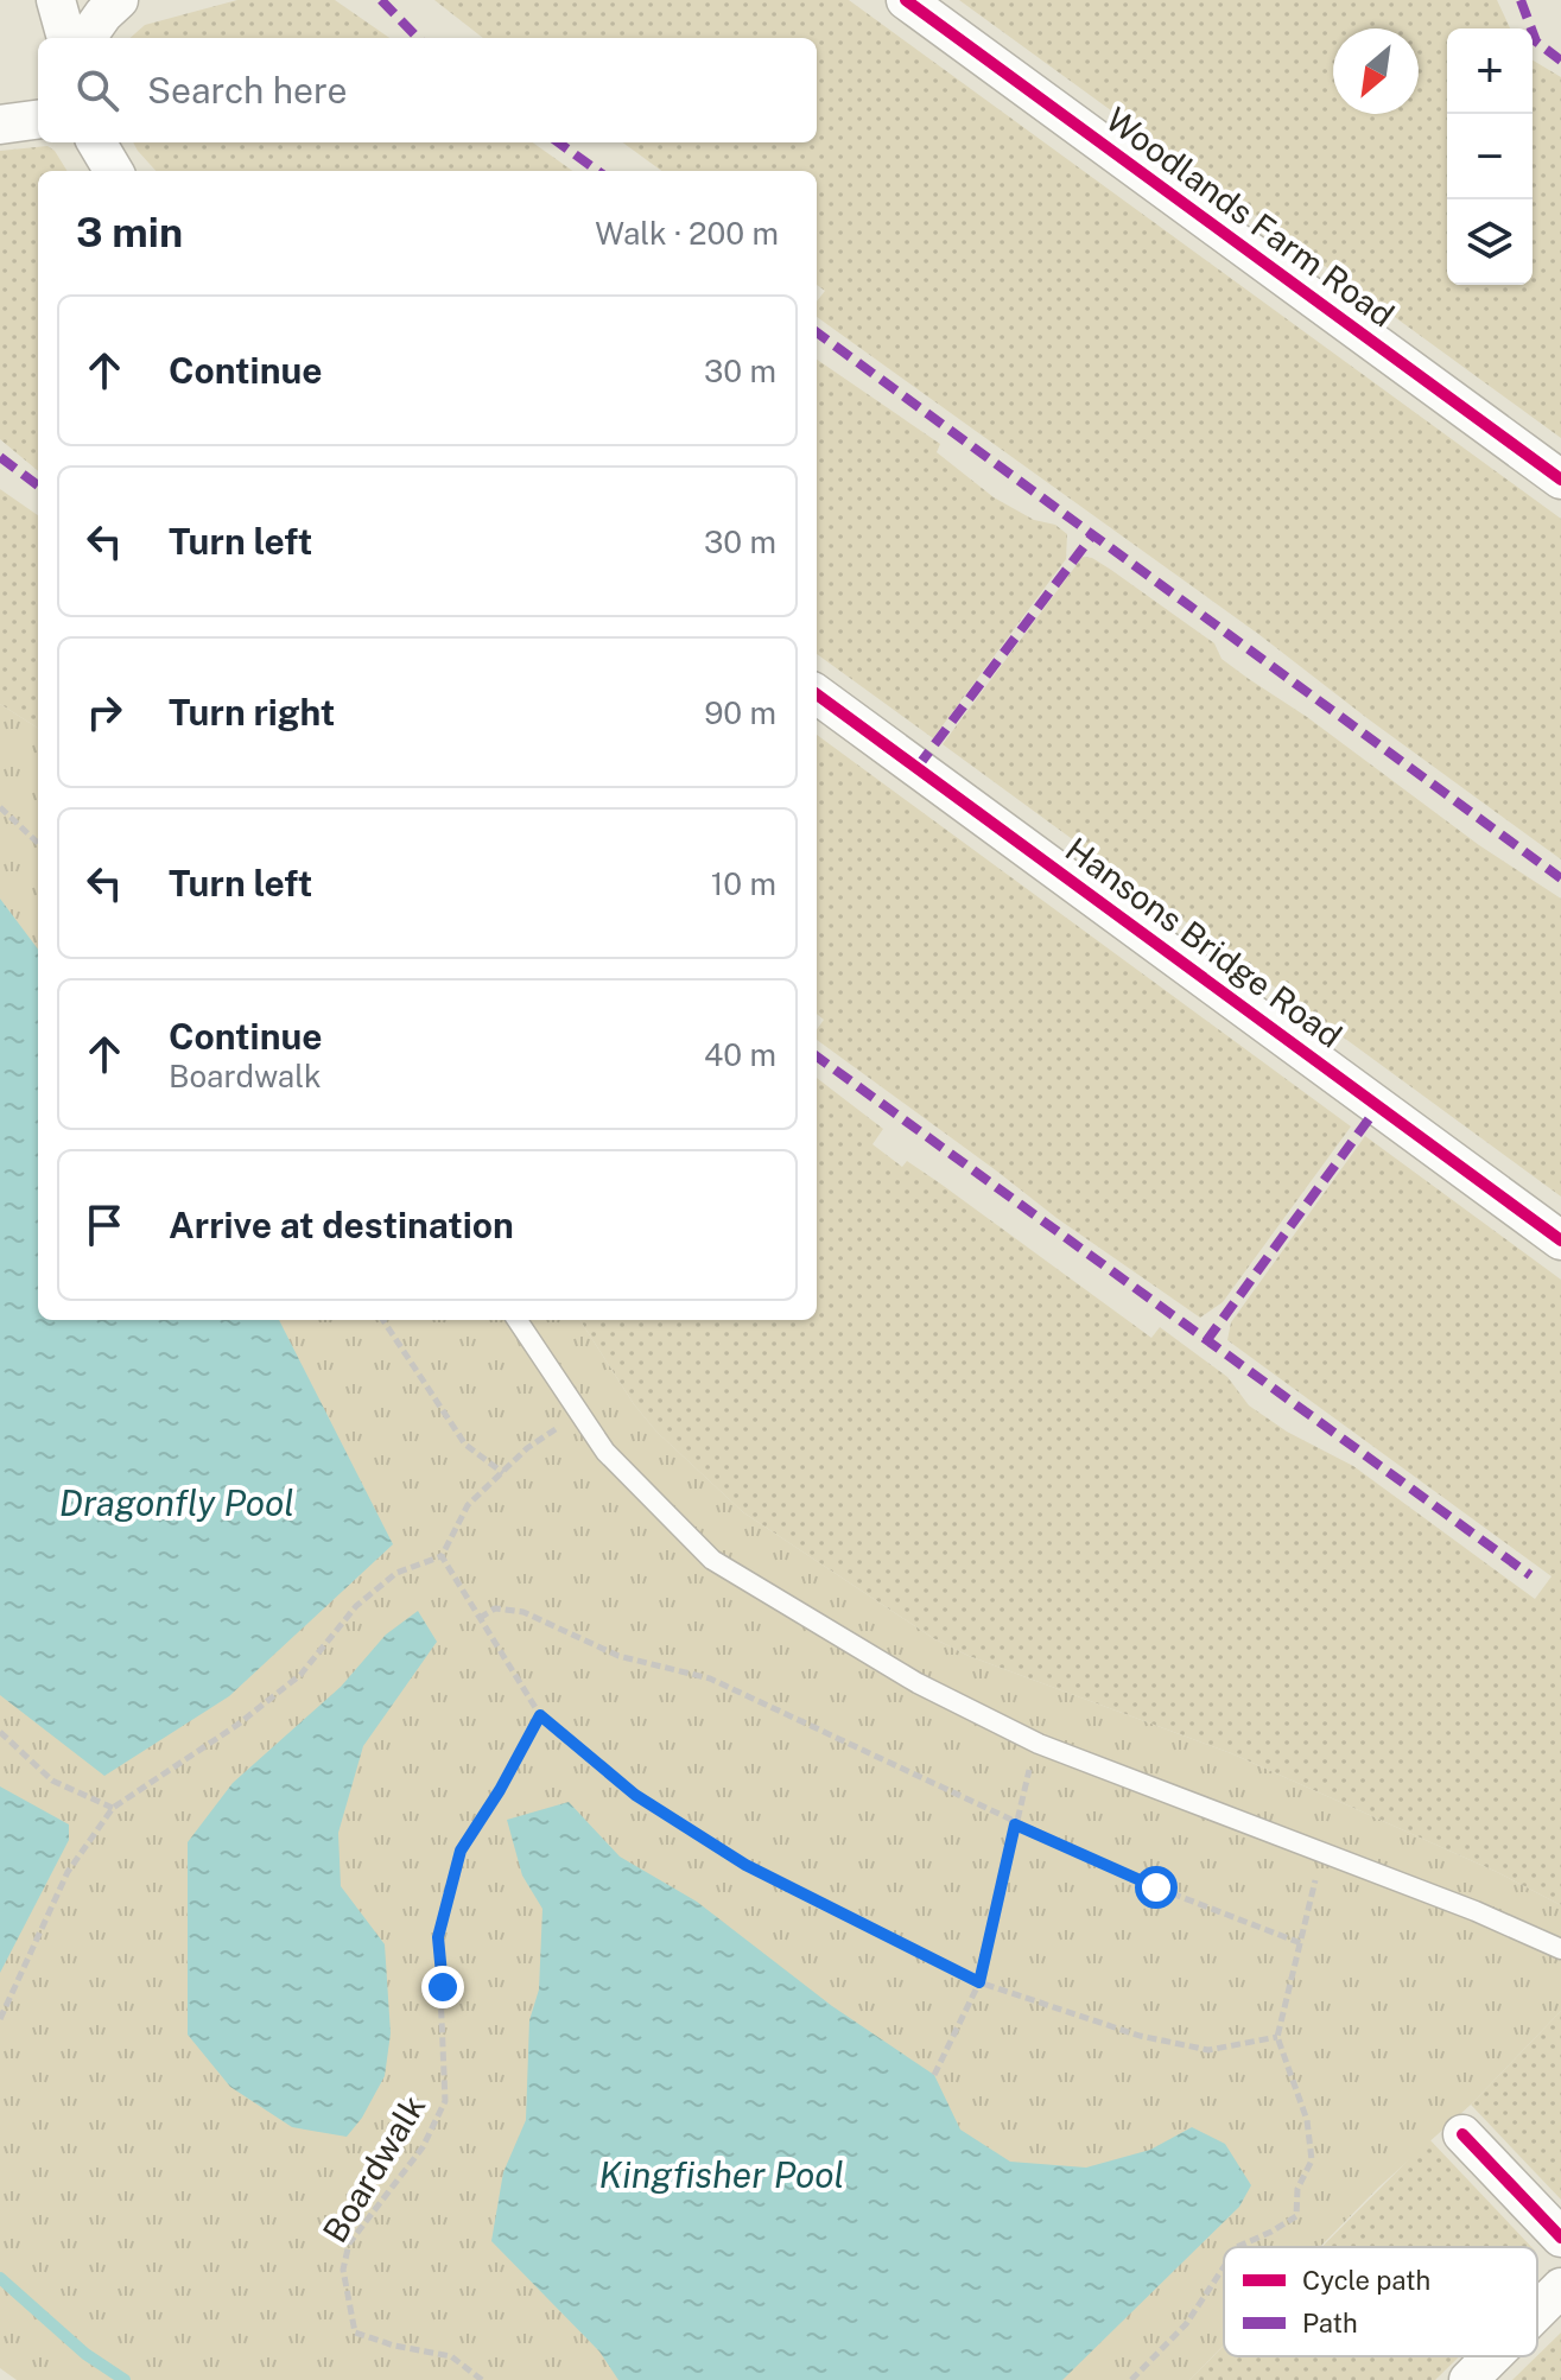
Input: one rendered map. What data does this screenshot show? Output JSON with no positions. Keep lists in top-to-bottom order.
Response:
{
  "streets": {
    "street": ["Woodlands Farm Road", "Hansons Bridge Road"],
    "path": ["Boardwalk"]
  },
  "water": ["Dragonfly Pool", "Kingfisher Pool"],
  "legend": ["Cycle path", "Path"],
  "north": "bottom left",
  "page": {
    "map_buttons": ["+", "−"],
    "search": "Search here",
    "heading": ["3 min", "Walk · 200 m"],
    "list": [
      ["Continue", "30 m"],
      ["Turn left", "30 m"],
      ["Turn right", "90 m"],
      ["Turn left", "10 m"],
      ["Continue", "Boardwalk", "40 m"],
      "Arrive at destination"
    ]
  }
}
